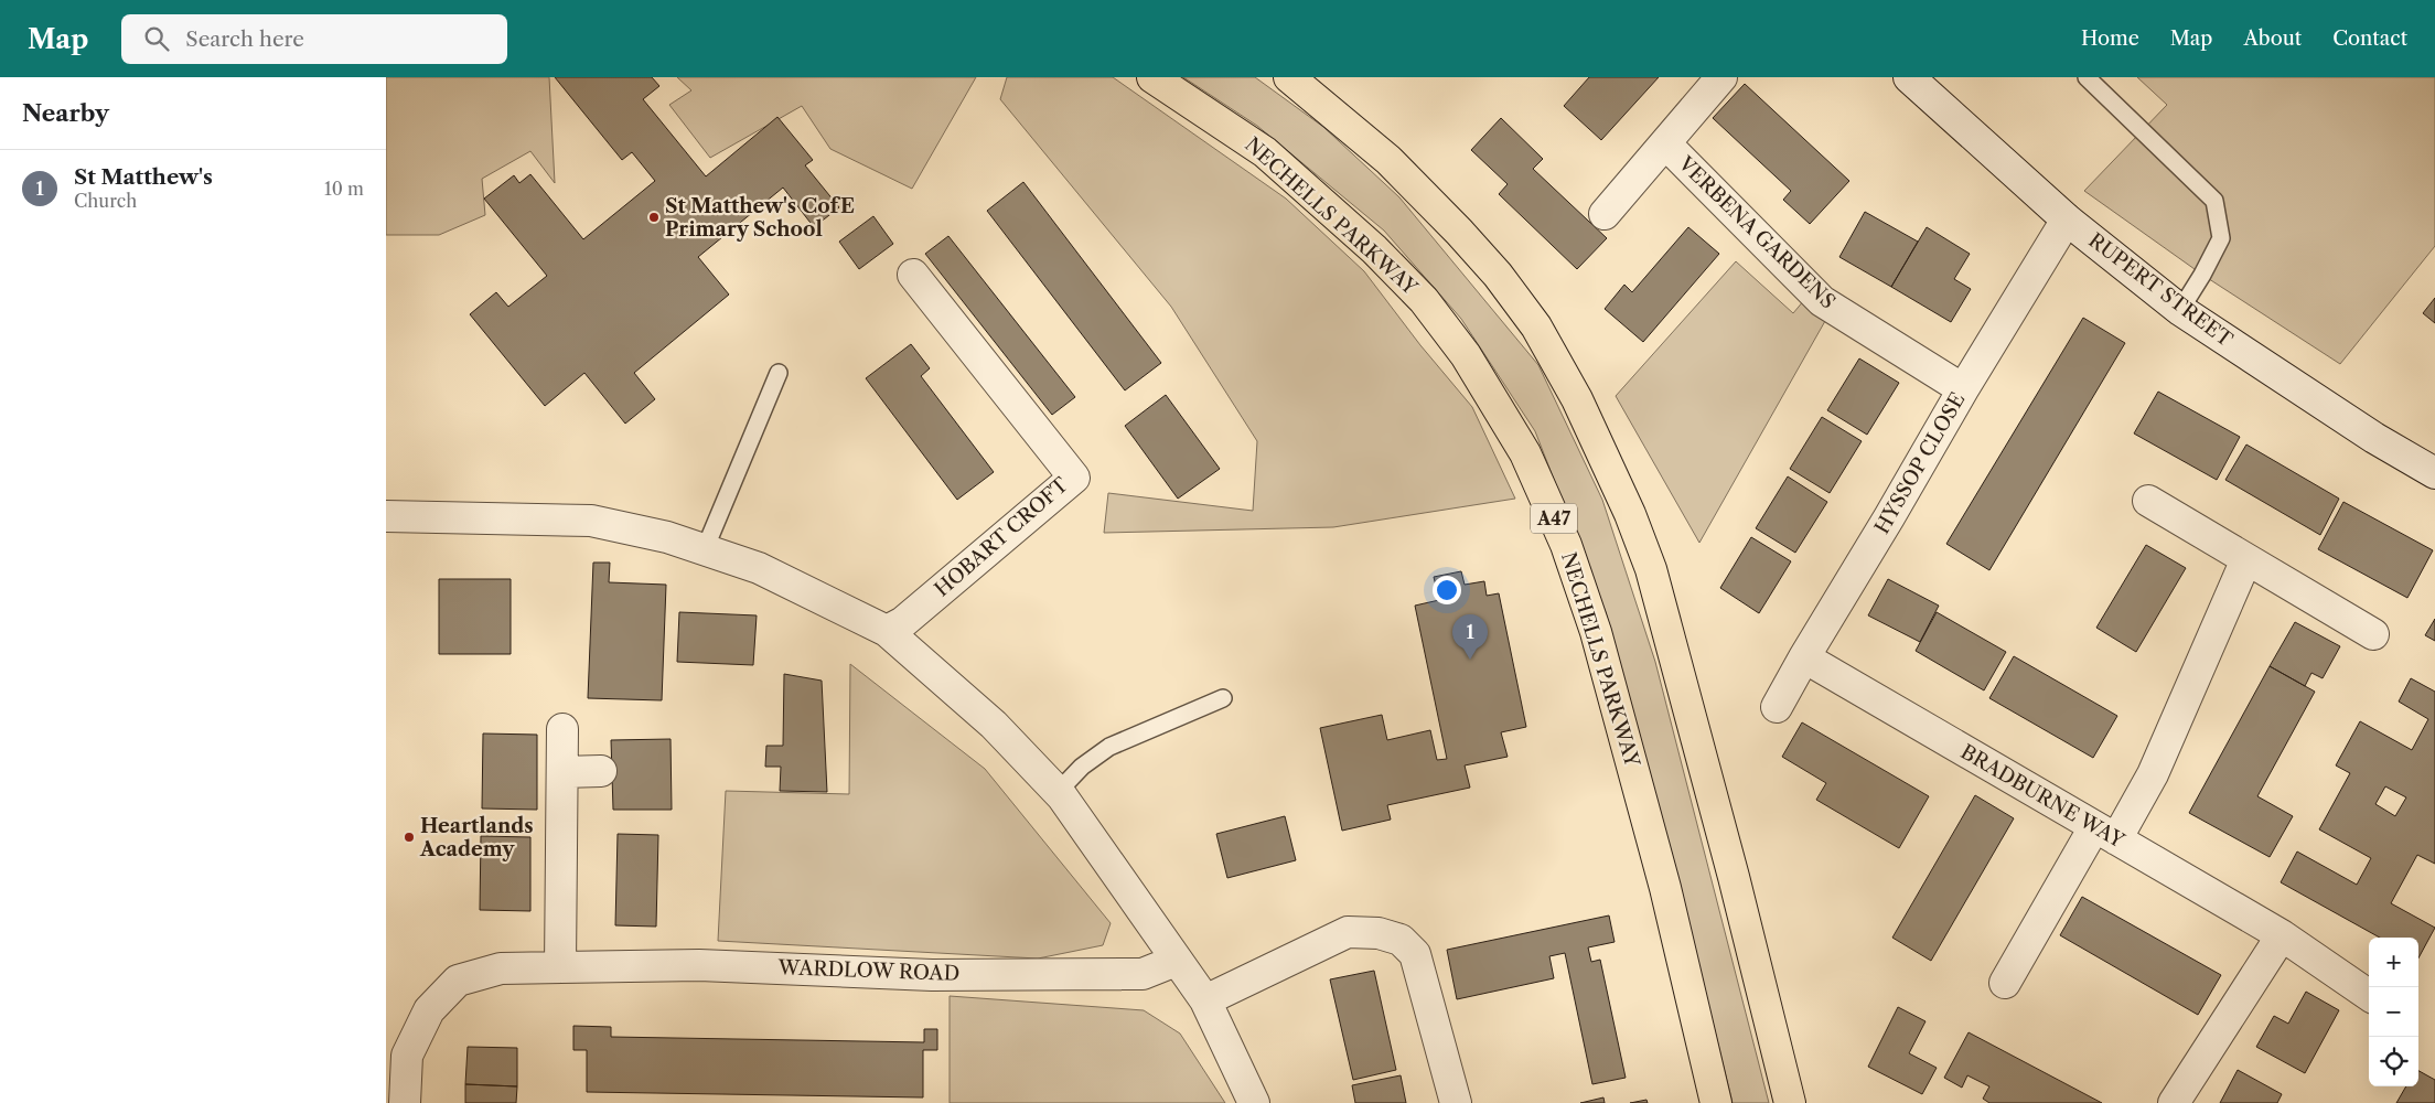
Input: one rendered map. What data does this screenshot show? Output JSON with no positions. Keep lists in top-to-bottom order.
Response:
{
  "streets": {
    "main road": ["NECHELLS PARKWAY", "A47"],
    "street": [
      "VERBENA GARDENS",
      "RUPERT STREET",
      "HYSSOP CLOSE",
      "HOBART CROFT",
      "BRADBURNE WAY",
      "WARDLOW ROAD"
    ]
  },
  "crossings": [
    ["VERBENA GARDENS", "HYSSOP CLOSE"],
    ["RUPERT STREET", "HYSSOP CLOSE"],
    ["HYSSOP CLOSE", "BRADBURNE WAY"]
  ],
  "places": ["St Matthew's CofE Primary School", "Heartlands Academy"],
  "page": {
    "header": "Map",
    "search": "Search here",
    "nav": [
      "Home",
      "Map",
      "About",
      "Contact"
    ],
    "heading": "Nearby",
    "list": [
      {
        "mark": "1",
        "name": "St Matthew's",
        "note": "Church",
        "value": "10 m"
      }
    ],
    "pins": "1",
    "map_buttons": ["+", "−"]
  }
}
